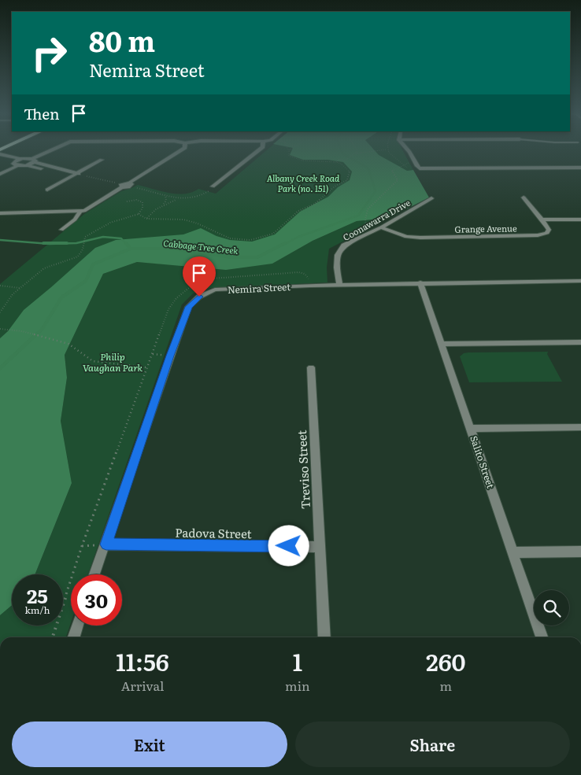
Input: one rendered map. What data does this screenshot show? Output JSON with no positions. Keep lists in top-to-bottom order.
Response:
{
  "streets": {
    "street": [
      "Coonawarra Drive",
      "Grange Avenue",
      "Nemira Street",
      "Salito Street",
      "Treviso Street",
      "Padova Street"
    ]
  },
  "crossings": [
    ["Coonawarra Drive", "Grange Avenue"],
    ["Coonawarra Drive", "Nemira Street"],
    ["Nemira Street", "Salito Street"],
    ["Nemira Street", "Padova Street"],
    ["Treviso Street", "Padova Street"]
  ],
  "water": ["Cabbage Tree Creek"],
  "parks": ["Albany Creek Road Park (no. 151)", "Philip Vaughan Park"],
  "page": {
    "turn": ["80 m", "Nemira Street"],
    "then": "Then",
    "speed": "25 km/h",
    "limit": "30",
    "eta": [
      "11:56",
      "Arrival",
      "1",
      "min",
      "260",
      "m"
    ],
    "buttons": ["Exit", "Share"]
  }
}
